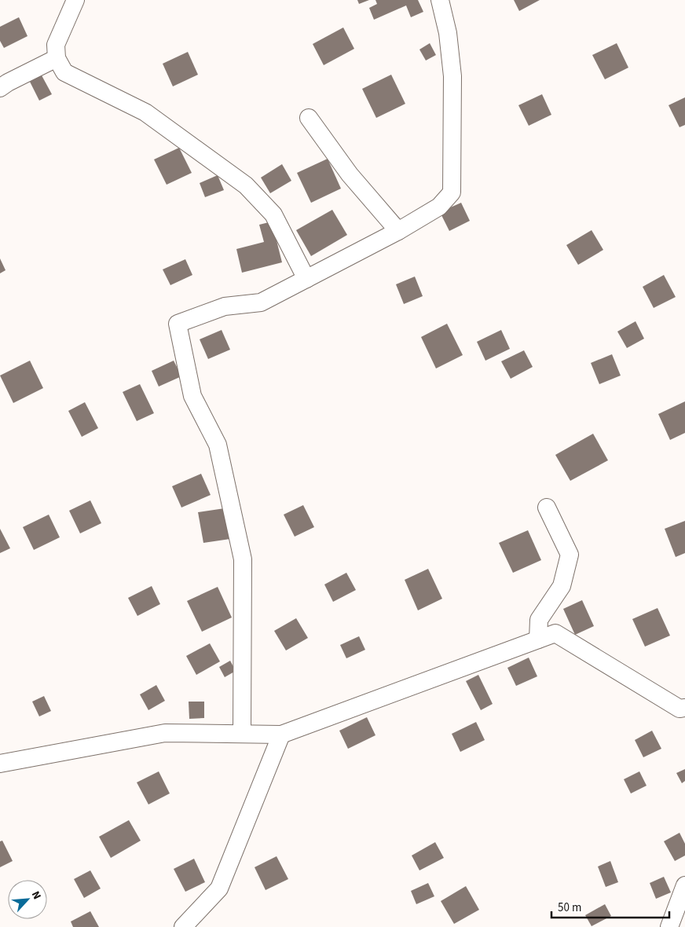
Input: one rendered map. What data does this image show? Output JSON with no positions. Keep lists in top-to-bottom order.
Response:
{
  "scale_bar": "50 m",
  "north": "top right"
}
